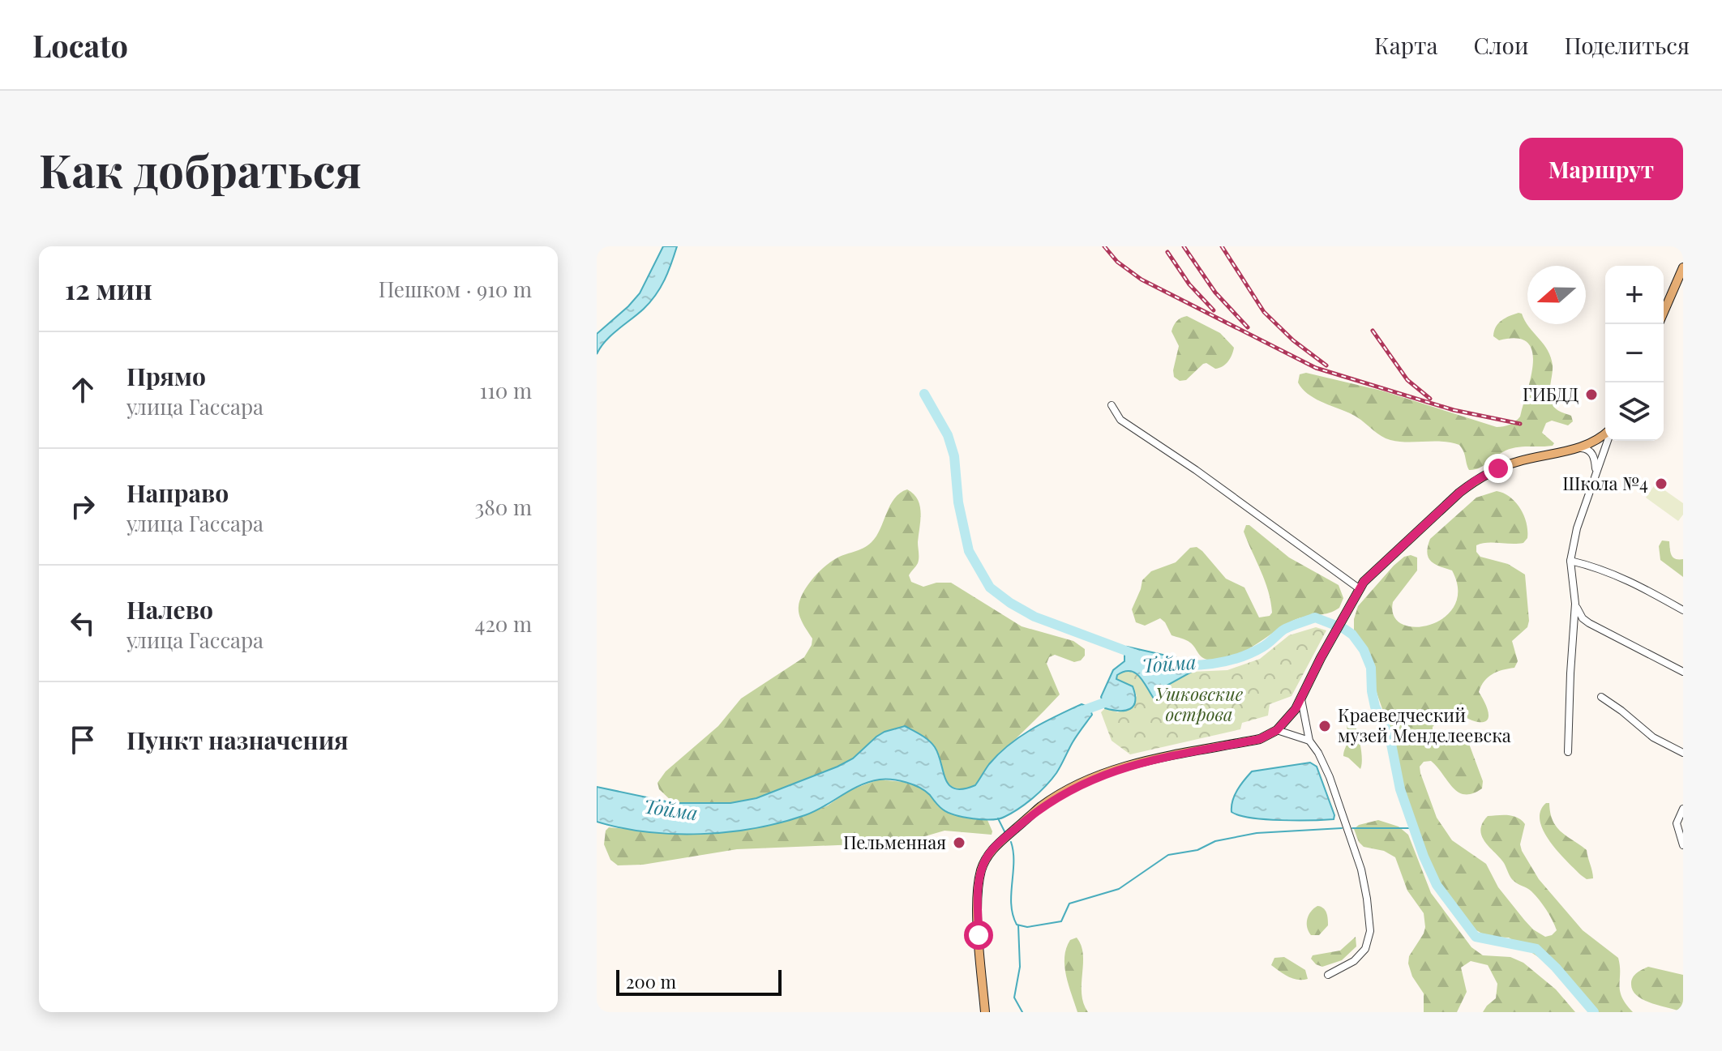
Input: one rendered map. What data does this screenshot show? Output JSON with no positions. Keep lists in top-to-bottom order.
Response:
{
  "water": ["Тойма"],
  "parks": ["Ушковские острова"],
  "places": [
    "ГИБДД",
    "Школа №4",
    "Краеведческий музей Менделеевска",
    "Пельменная"
  ],
  "scale_bar": "200 m",
  "north": "left",
  "page": {
    "header": "Locato",
    "nav": ["Карта", "Слои", "Поделиться"],
    "buttons": "Маршрут",
    "title": "Как добраться",
    "heading": ["12 мин", "Пешком · 910 m"],
    "map_buttons": ["+", "−"],
    "list": [
      ["Прямо", "улица Гассара", "110 m"],
      ["Направо", "улица Гассара", "380 m"],
      ["Налево", "улица Гассара", "420 m"],
      "Пункт назначения"
    ],
    "scale": "200 m"
  }
}
